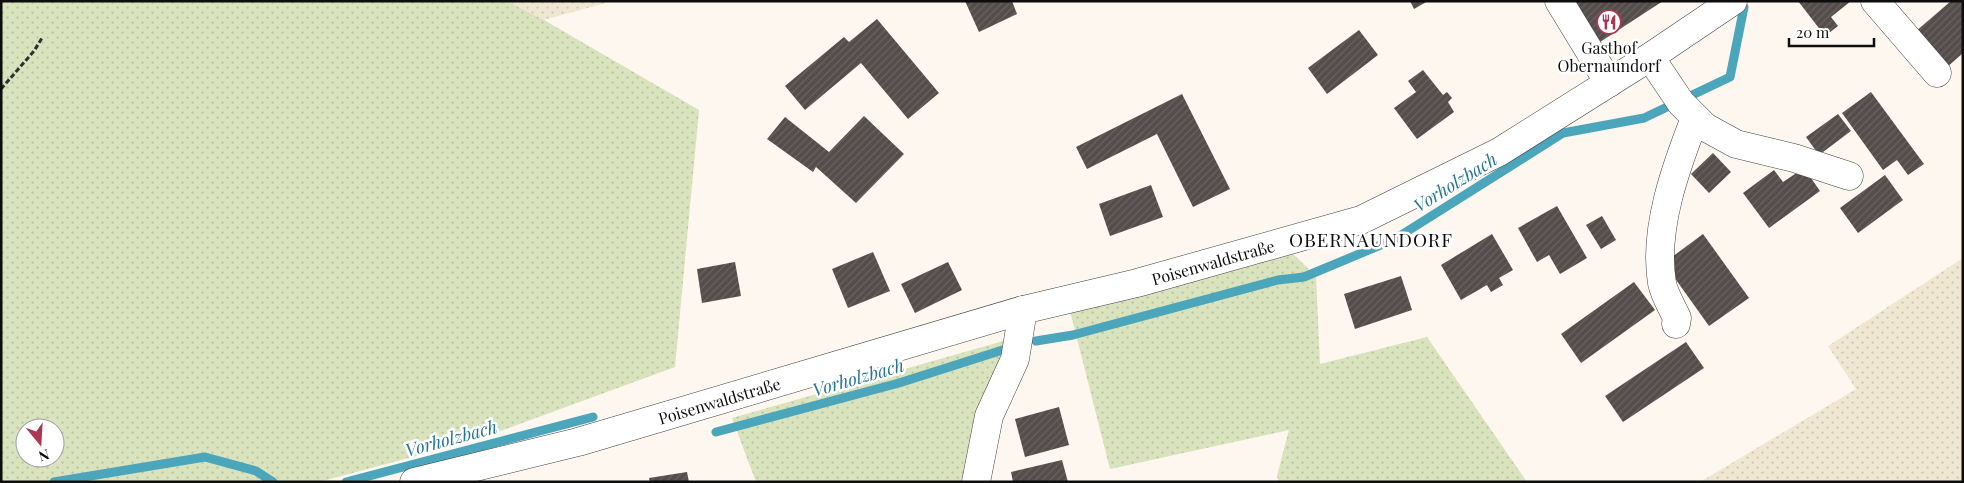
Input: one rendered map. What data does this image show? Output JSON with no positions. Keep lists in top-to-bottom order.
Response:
{
  "streets": {
    "street": ["Poisenwaldstraße"]
  },
  "districts": ["OBERNAUNDORF"],
  "water": ["Vorholzbach"],
  "places": {
    "restaurant": ["Gasthof Obernaundorf"]
  },
  "scale_bar": "20 m",
  "north": "bottom"
}
